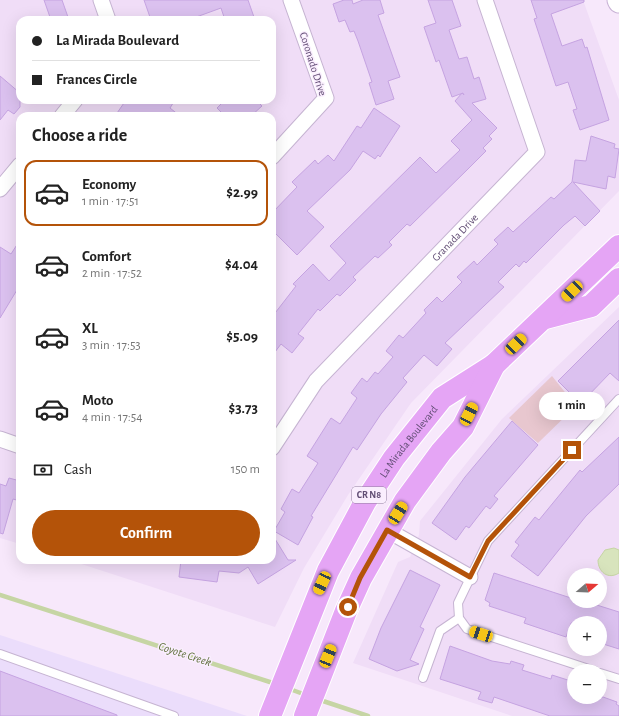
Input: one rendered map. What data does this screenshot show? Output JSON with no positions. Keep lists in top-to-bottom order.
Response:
{
  "streets": {
    "main road": ["La Mirada Boulevard", "CR N8"],
    "street": ["Coronado Drive", "Granada Drive"]
  },
  "water": ["Coyote Creek"],
  "north": "right",
  "page": {
    "banner": ["La Mirada Boulevard", "Frances Circle"],
    "heading": "Choose a ride",
    "list": [
      {
        "name": "Economy",
        "note": "1 min · 17:51",
        "value": "$2.99"
      },
      {
        "name": "Comfort",
        "note": "2 min · 17:52",
        "value": "$4.04"
      },
      {
        "name": "XL",
        "note": "3 min · 17:53",
        "value": "$5.09"
      },
      {
        "name": "Moto",
        "note": "4 min · 17:54",
        "value": "$3.73"
      }
    ],
    "bubble": "1 min",
    "pay": ["Cash", "150 m"],
    "buttons": "Confirm",
    "map_buttons": ["+", "−"]
  }
}
